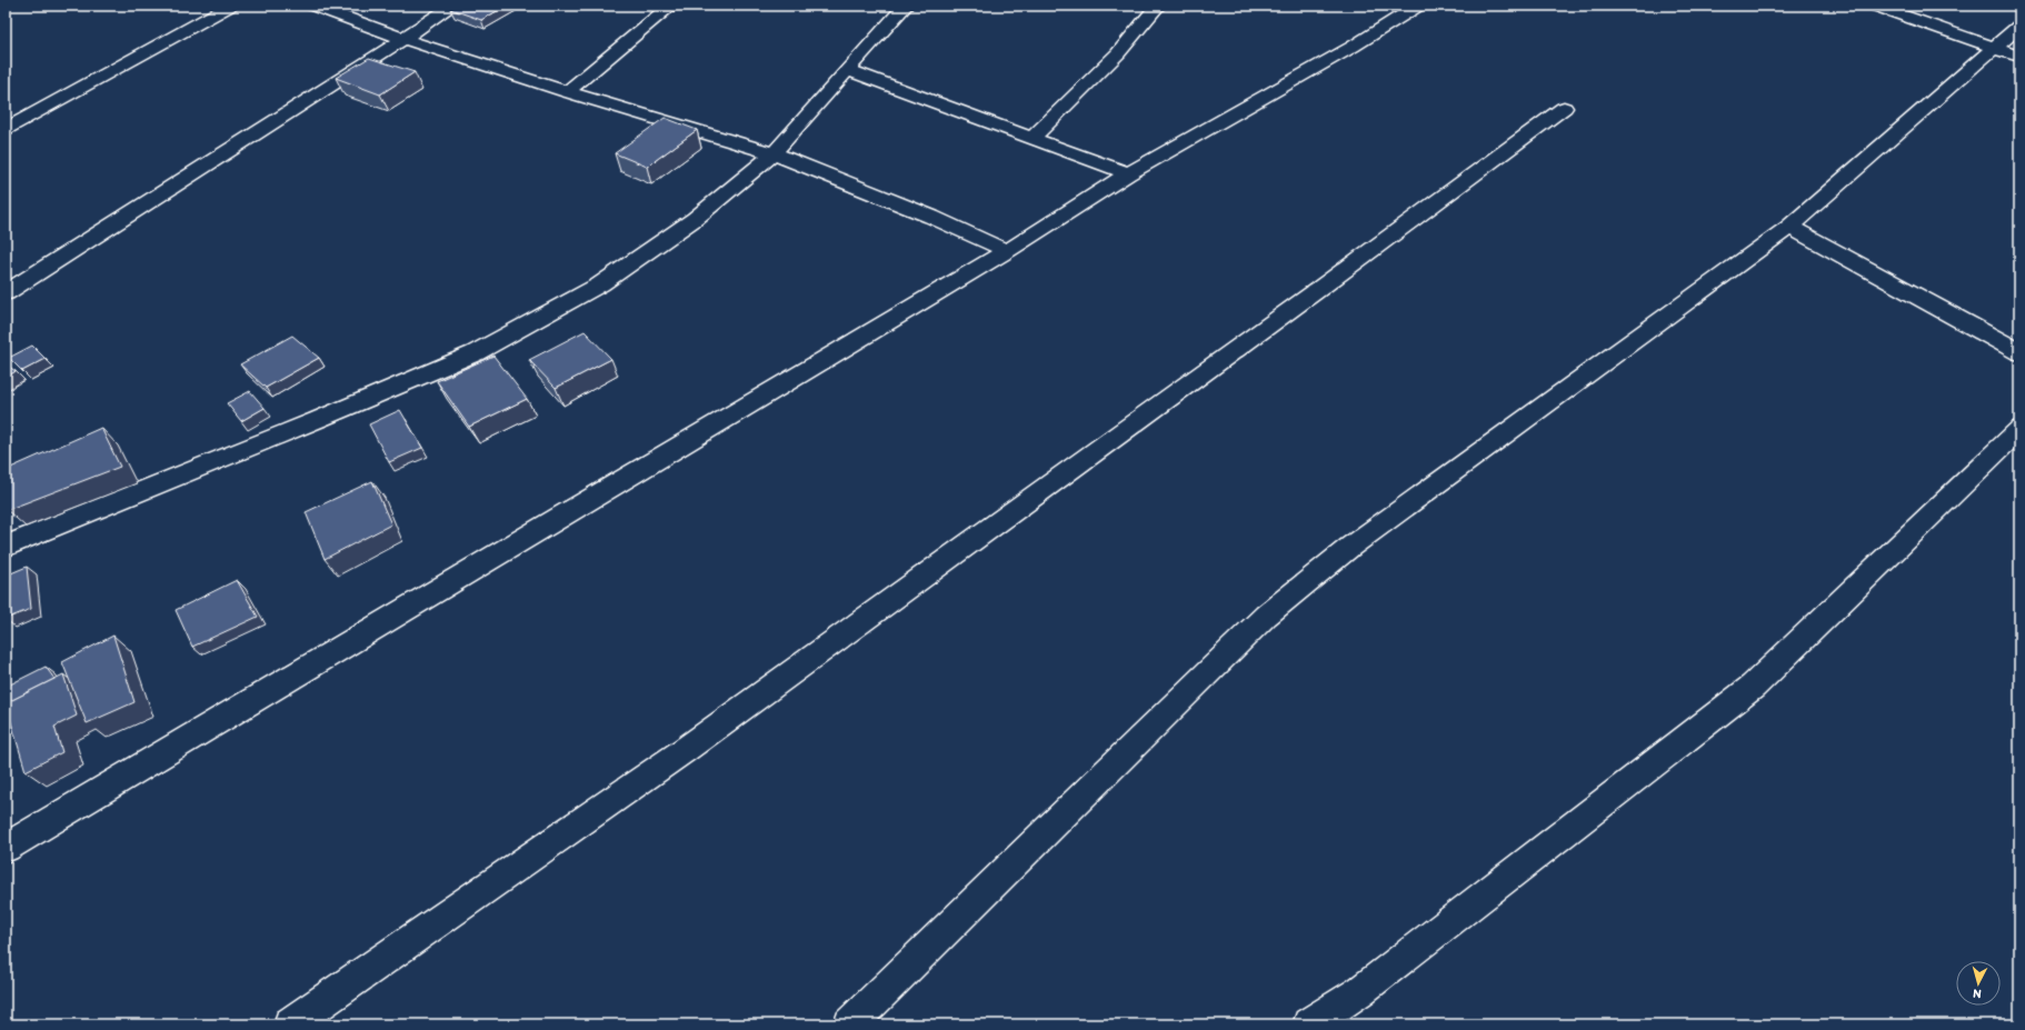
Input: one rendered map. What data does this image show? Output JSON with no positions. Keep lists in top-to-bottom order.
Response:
{
  "north": "bottom"
}
